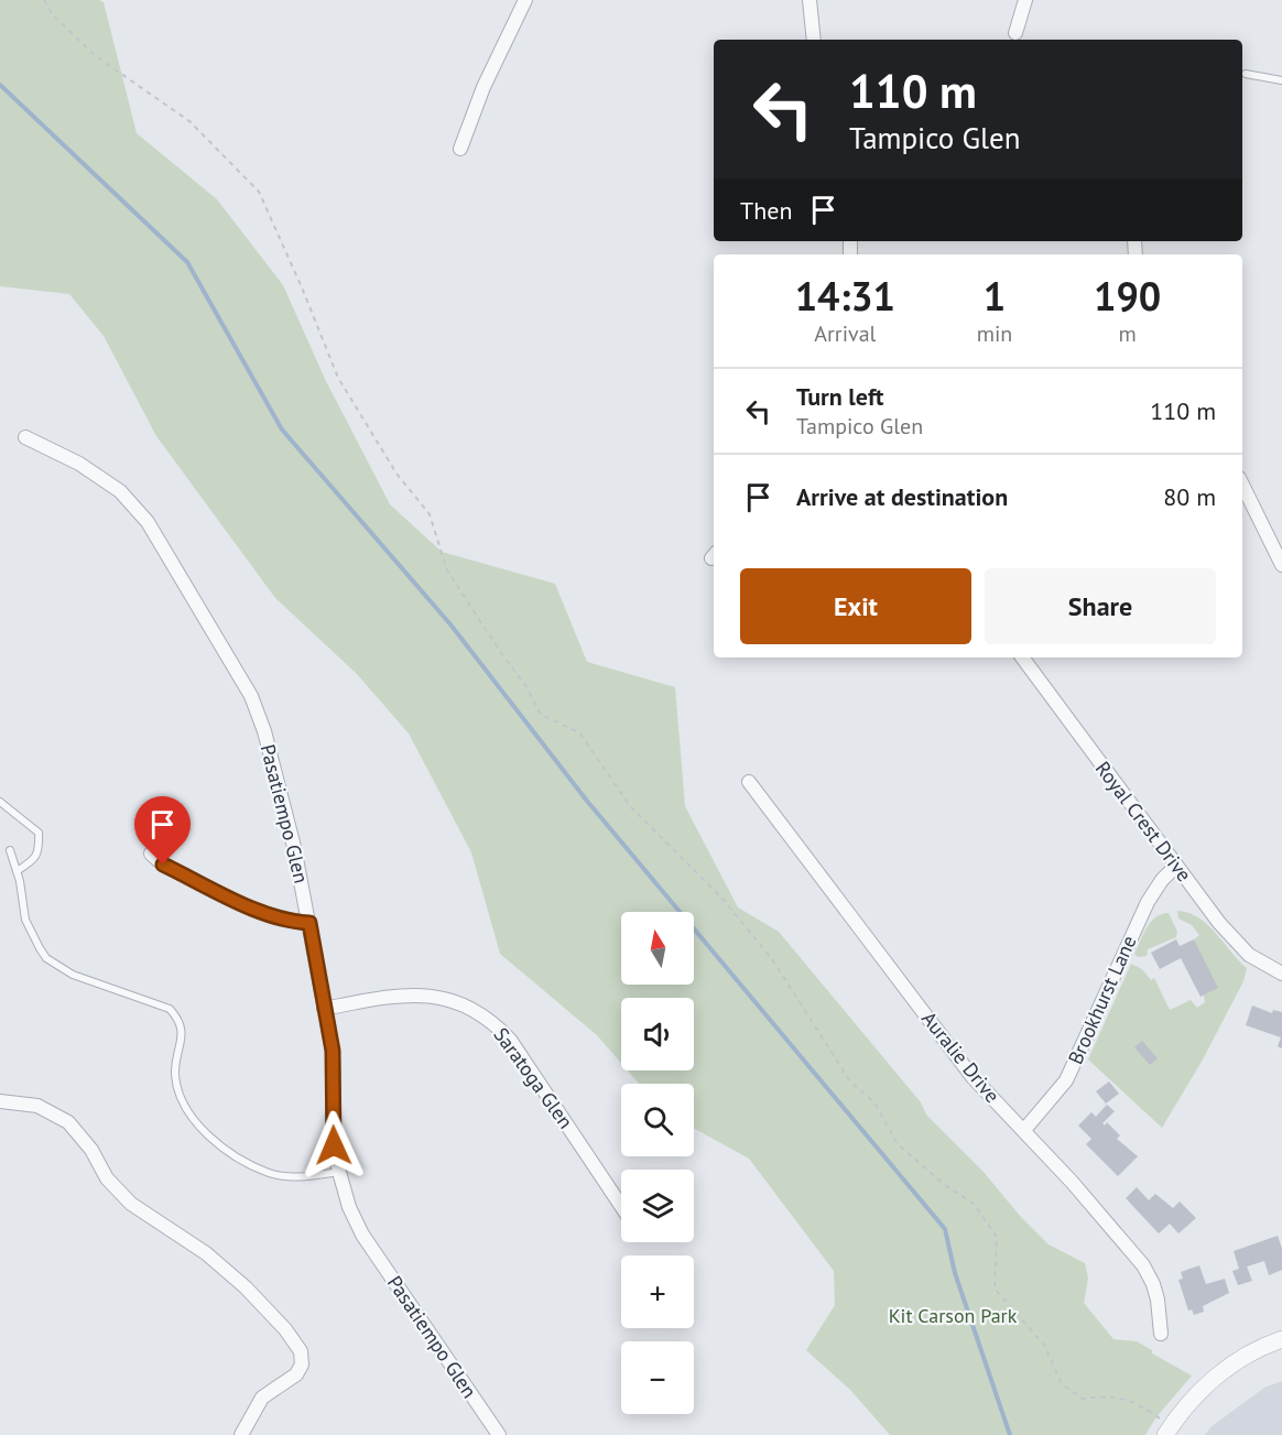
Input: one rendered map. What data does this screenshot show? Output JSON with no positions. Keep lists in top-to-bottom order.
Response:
{
  "streets": {
    "street": [
      "Pasatiempo Glen",
      "Royal Crest Drive",
      "Brookhurst Lane",
      "Auralie Drive",
      "Saratoga Glen"
    ]
  },
  "crossings": [
    ["Pasatiempo Glen", "Saratoga Glen"],
    ["Royal Crest Drive", "Brookhurst Lane"],
    ["Brookhurst Lane", "Auralie Drive"]
  ],
  "parks": ["Kit Carson Park"],
  "north": "top",
  "page": {
    "turn": ["110 m", "Tampico Glen"],
    "then": "Then",
    "eta": [
      "14:31",
      "Arrival",
      "1",
      "min",
      "190",
      "m"
    ],
    "list": [
      {
        "name": "Turn left",
        "note": "Tampico Glen",
        "value": "110 m"
      },
      {
        "name": "Arrive at destination",
        "value": "80 m"
      }
    ],
    "buttons": ["Exit", "Share"],
    "map_buttons": ["+", "−"]
  }
}
